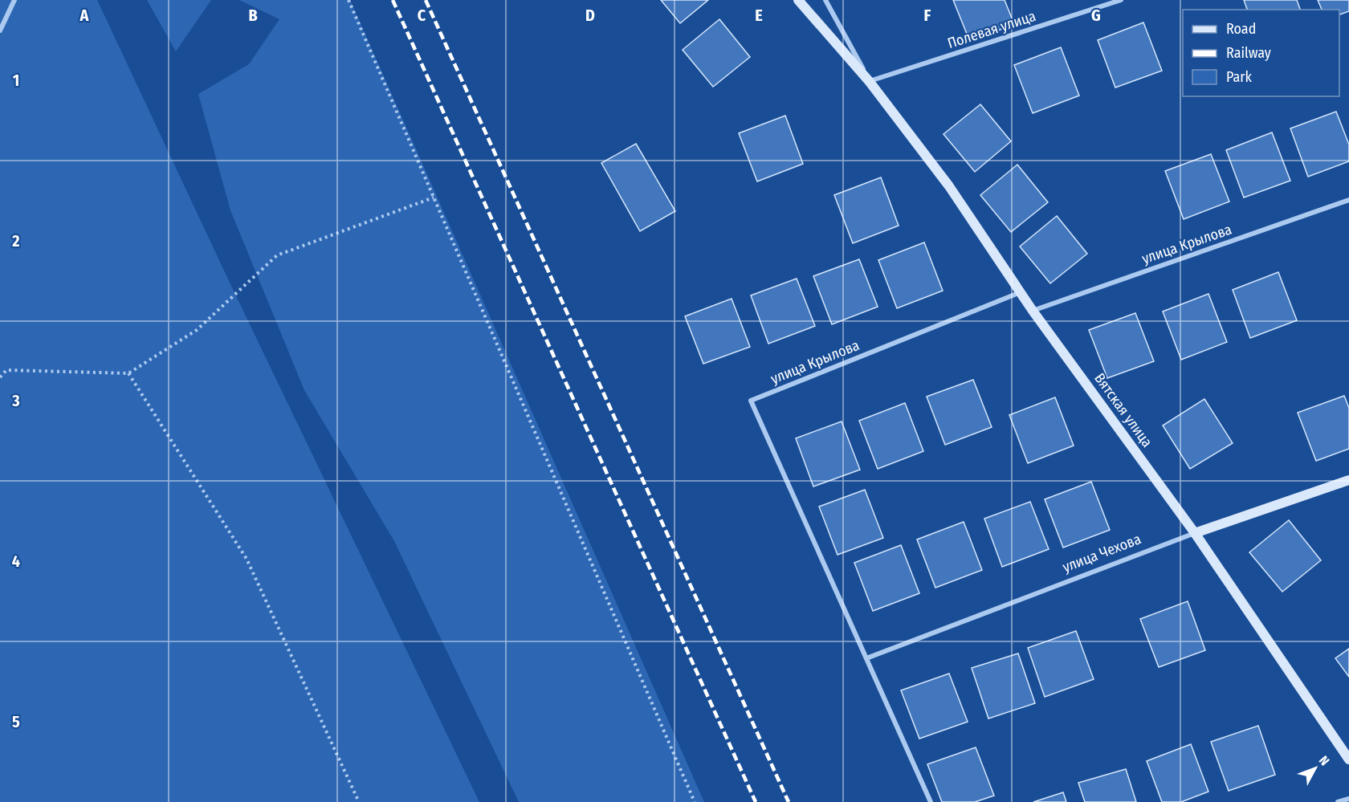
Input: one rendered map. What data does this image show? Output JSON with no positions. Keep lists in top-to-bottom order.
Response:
{
  "streets": {
    "main road": ["Вятская улица", "улица Чехова"],
    "street": ["Полевая улица", "улица Крылова"]
  },
  "crossings": [
    ["Полевая улица", "Вятская улица"],
    ["улица Крылова", "Вятская улица"],
    ["улица Крылова", "улица Чехова"],
    ["Вятская улица", "улица Чехова"]
  ],
  "legend": ["Road", "Railway", "Park"],
  "north": "top right",
  "grid": {
    "columns": [
      "A",
      "B",
      "C",
      "D",
      "E",
      "F",
      "G"
    ],
    "rows": [
      "1",
      "2",
      "3",
      "4",
      "5"
    ]
  }
}
